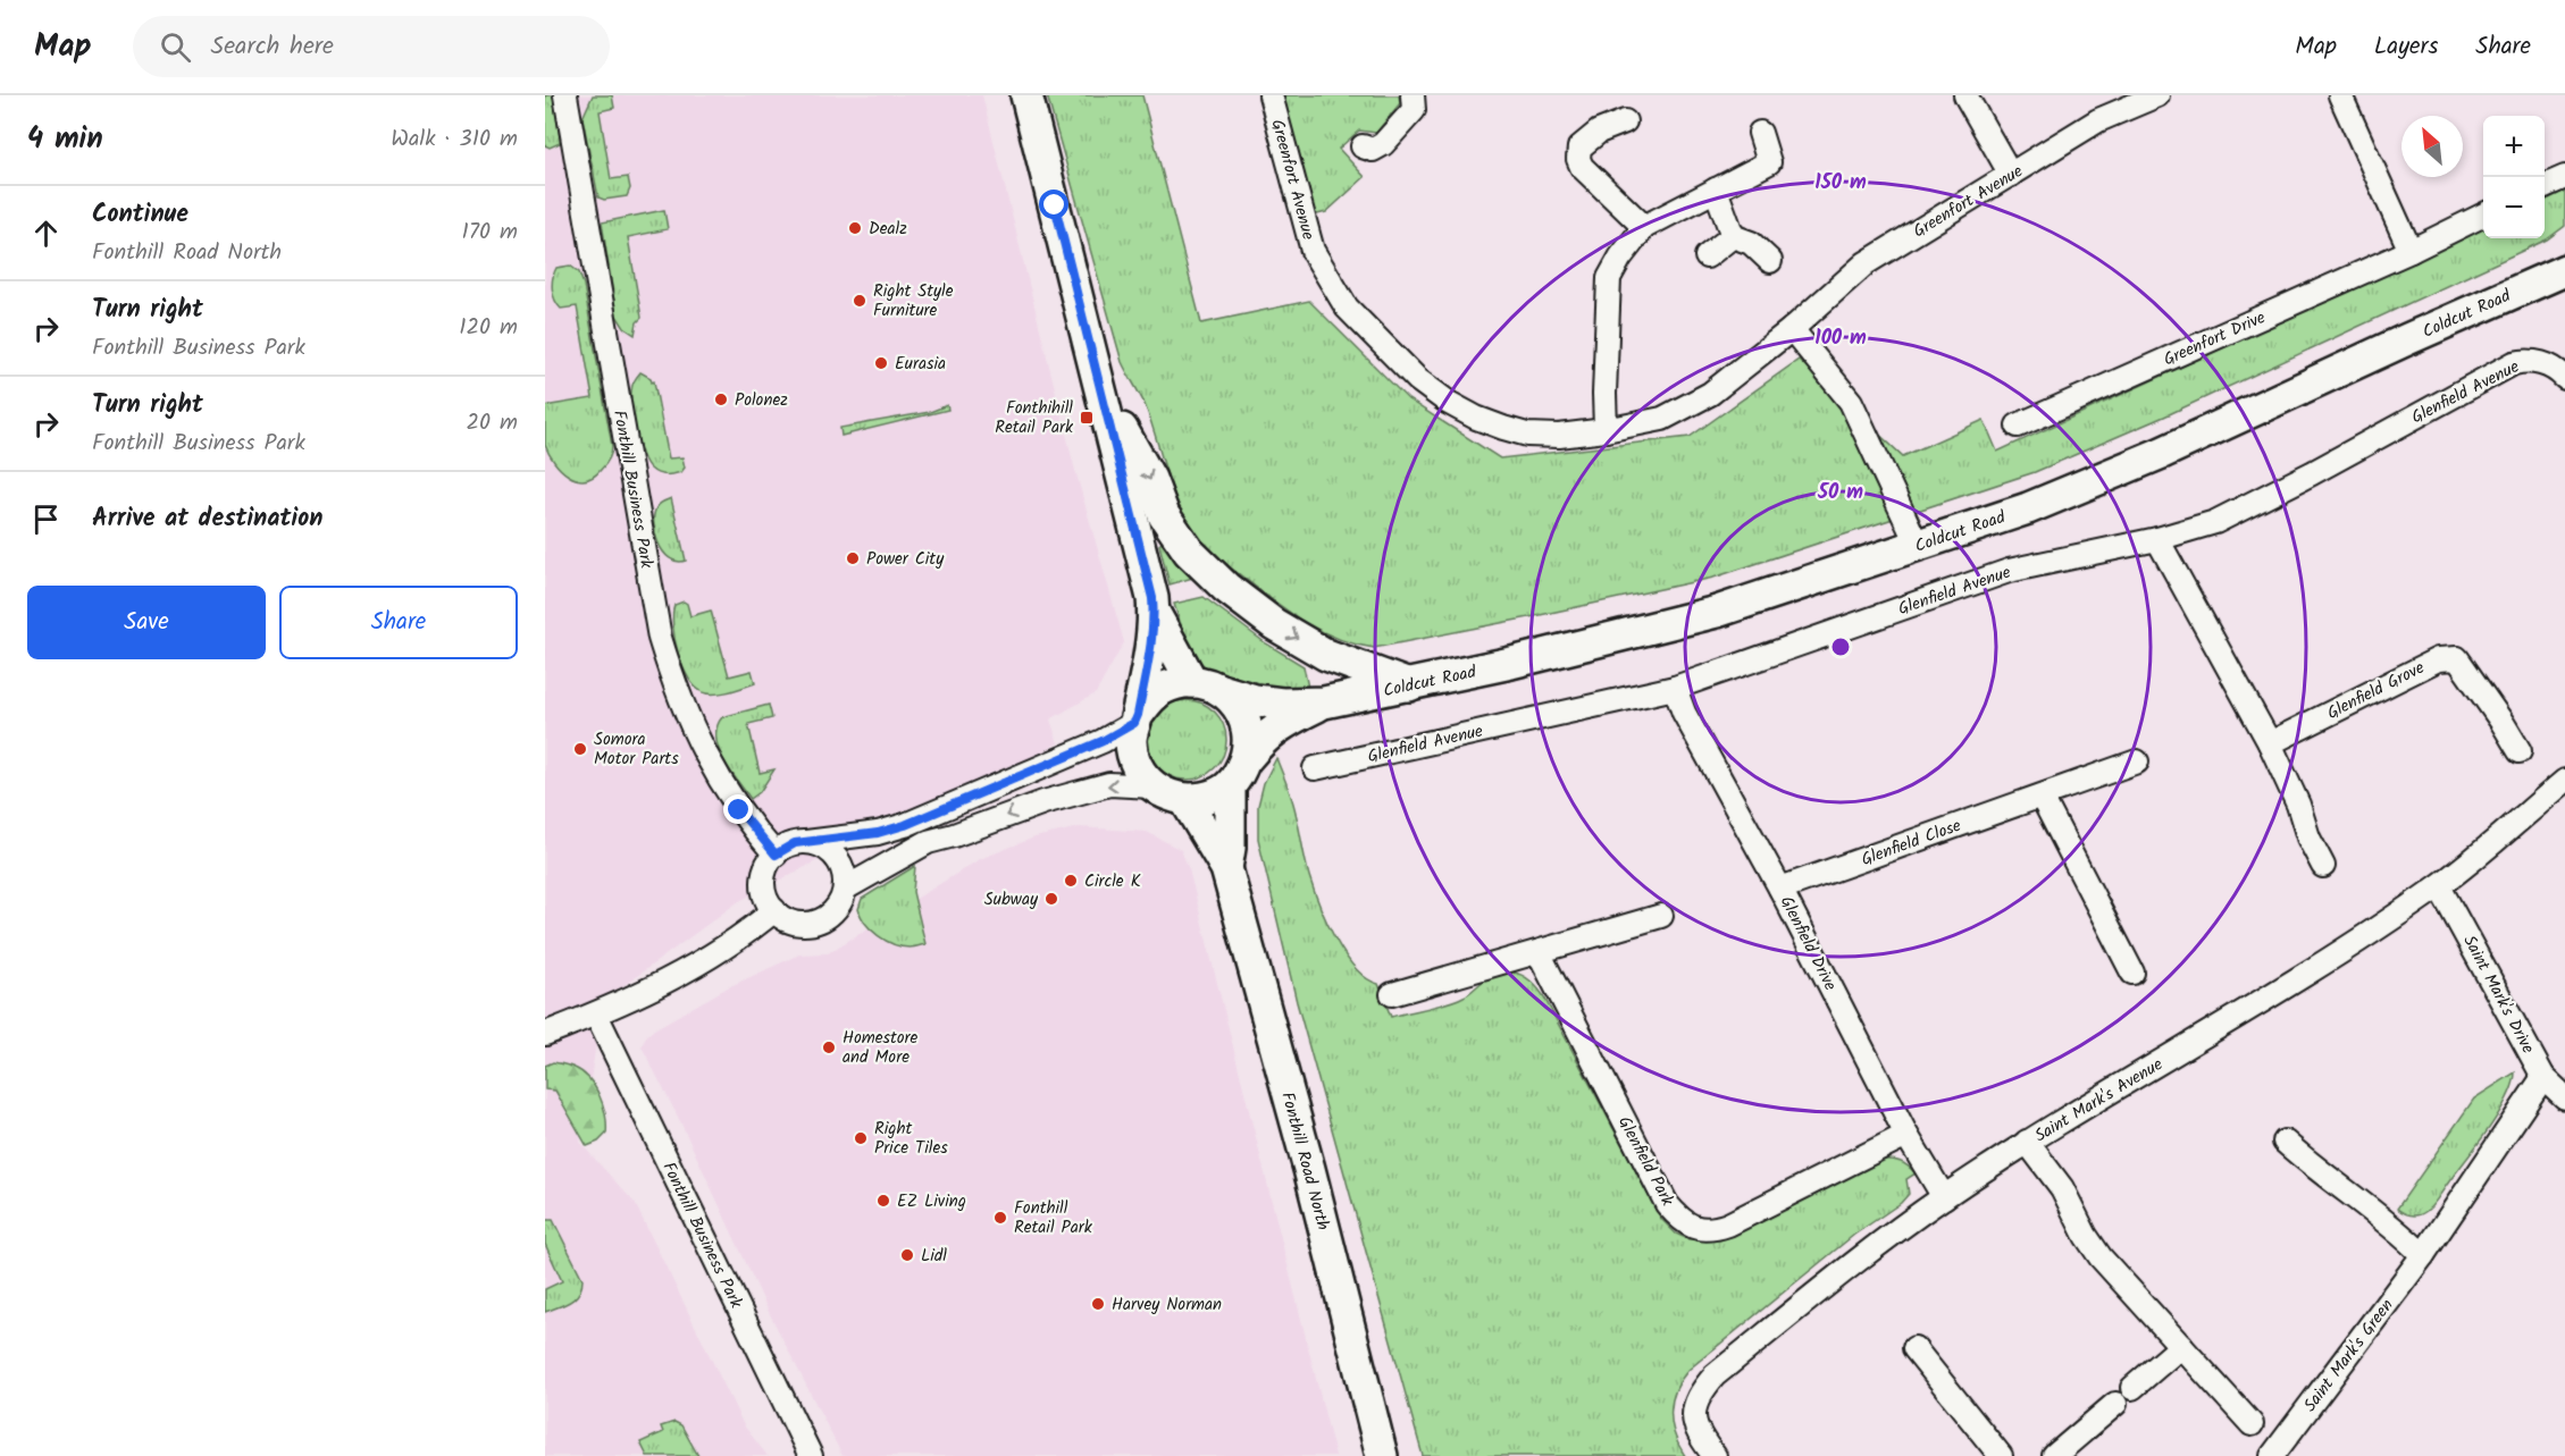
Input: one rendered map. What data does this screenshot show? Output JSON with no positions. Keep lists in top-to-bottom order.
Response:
{
  "streets": {
    "main road": ["Coldcut Road", "Fonthill Road North"],
    "street": [
      "Greenfort Avenue",
      "Greenfort Drive",
      "Glenfield Avenue",
      "Fonthill Business Park",
      "Glenfield Grove",
      "Glenfield Close",
      "Glenfield Drive",
      "Saint Mark's Drive",
      "Saint Mark's Avenue",
      "Glenfield Park",
      "Saint Mark's Green"
    ]
  },
  "crossings": [
    ["Glenfield Avenue", "Glenfield Drive"],
    ["Glenfield Close", "Glenfield Drive"],
    ["Glenfield Drive", "Saint Mark's Avenue"],
    ["Glenfield Drive", "Glenfield Park"],
    ["Saint Mark's Drive", "Saint Mark's Avenue"],
    ["Saint Mark's Drive", "Saint Mark's Green"]
  ],
  "places": {
    "other": [
      "Dealz",
      "Right Style Furniture",
      "Eurasia",
      "Polonez",
      "Power City",
      "Somora Motor Parts",
      "Circle K",
      "Subway",
      "Homestore and More",
      "Right Price Tiles",
      "EZ Living",
      "Fonthill Retail Park",
      "Lidl",
      "Harvey Norman"
    ],
    "transit": ["Fonthihill Retail Park"]
  },
  "north": "top left",
  "page": {
    "header": "Map",
    "search": "Search here",
    "nav": ["Map", "Layers", "Share"],
    "heading": ["4 min", "Walk · 310 m"],
    "map_buttons": ["+", "−"],
    "list": [
      ["Continue", "Fonthill Road North", "170 m"],
      ["Turn right", "Fonthill Business Park", "120 m"],
      ["Turn right", "Fonthill Business Park", "20 m"],
      "Arrive at destination"
    ],
    "buttons": ["Save", "Share"]
  },
  "rings": ["150 m", "100 m", "50 m"]
}
